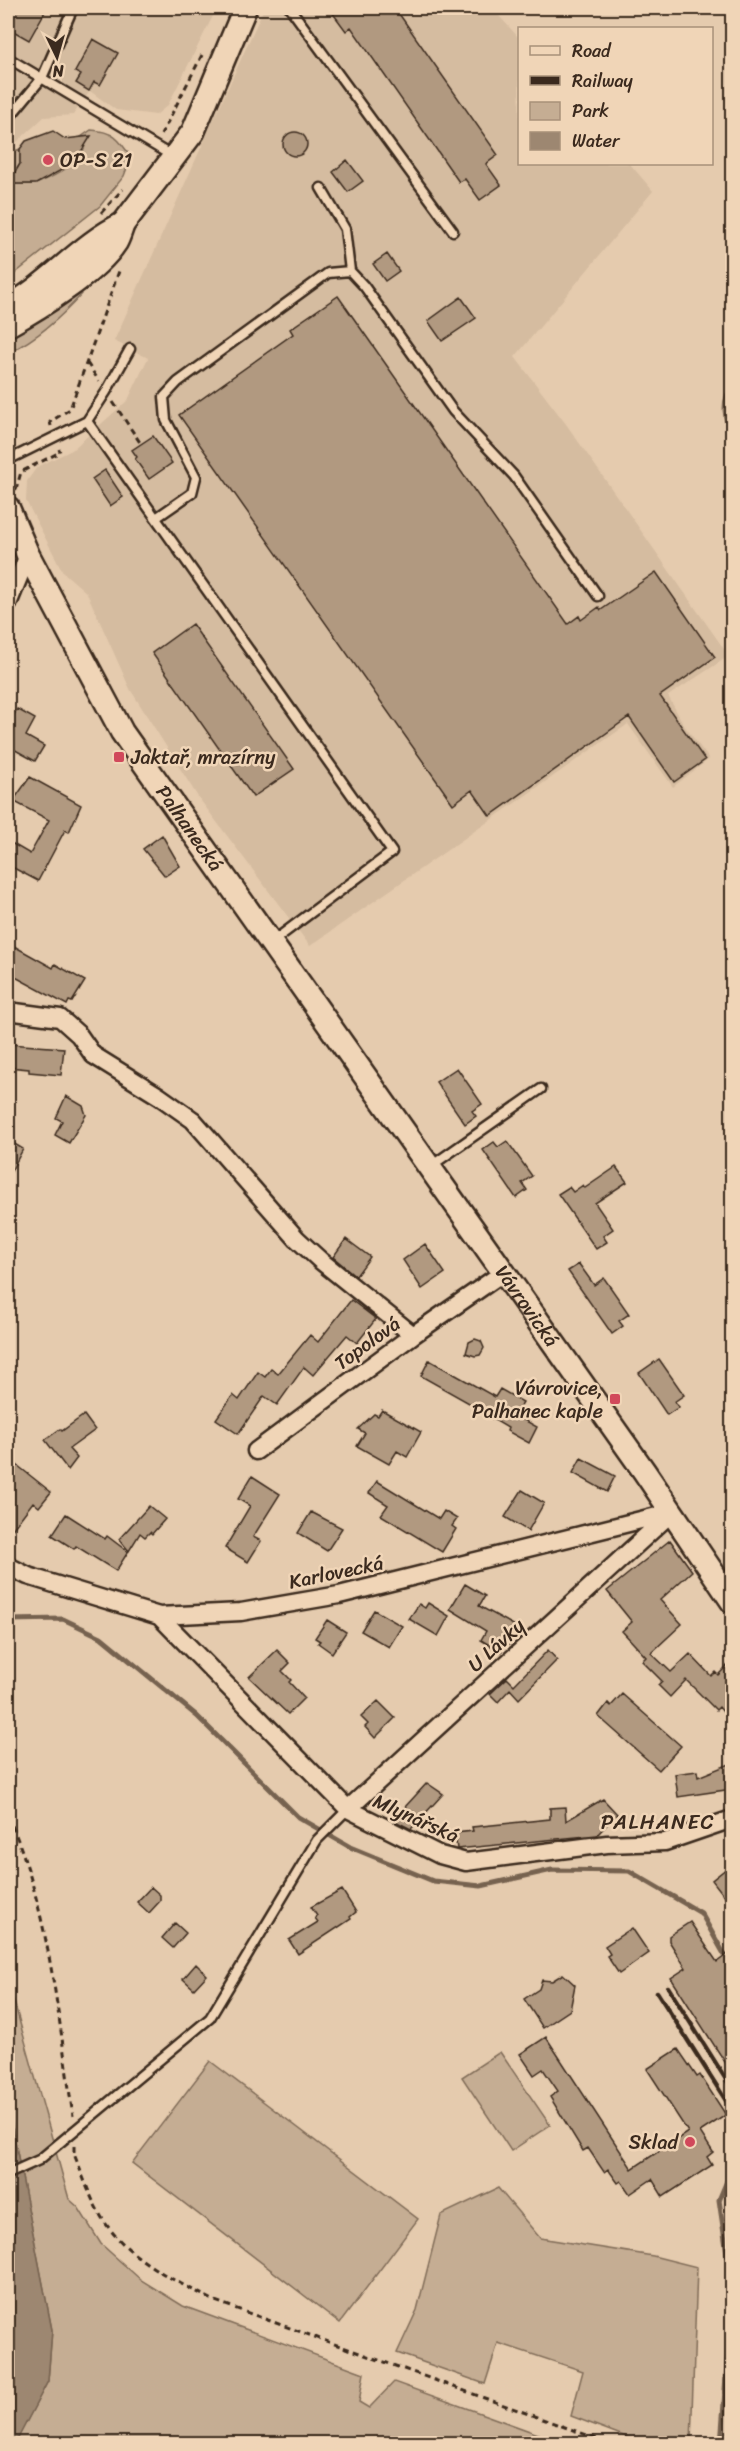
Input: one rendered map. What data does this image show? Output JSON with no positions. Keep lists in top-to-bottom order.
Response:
{
  "streets": {
    "street": [
      "Palhanecká",
      "Vávrovická",
      "Topolová",
      "Karlovecká",
      "U Lávky",
      "Mlynářská"
    ]
  },
  "crossings": [
    ["Palhanecká", "Vávrovická"],
    ["Vávrovická", "Topolová"],
    ["Vávrovická", "Karlovecká"],
    ["Vávrovická", "U Lávky"],
    ["Karlovecká", "U Lávky"],
    ["Karlovecká", "Mlynářská"],
    ["U Lávky", "Mlynářská"]
  ],
  "districts": ["PALHANEC"],
  "places": {
    "other": ["OP-S 21", "Sklad"],
    "transit": ["Jaktař, mrazírny", "Vávrovice, Palhanec kaple"]
  },
  "legend": [
    "Road",
    "Railway",
    "Park",
    "Water"
  ],
  "north": "bottom"
}
